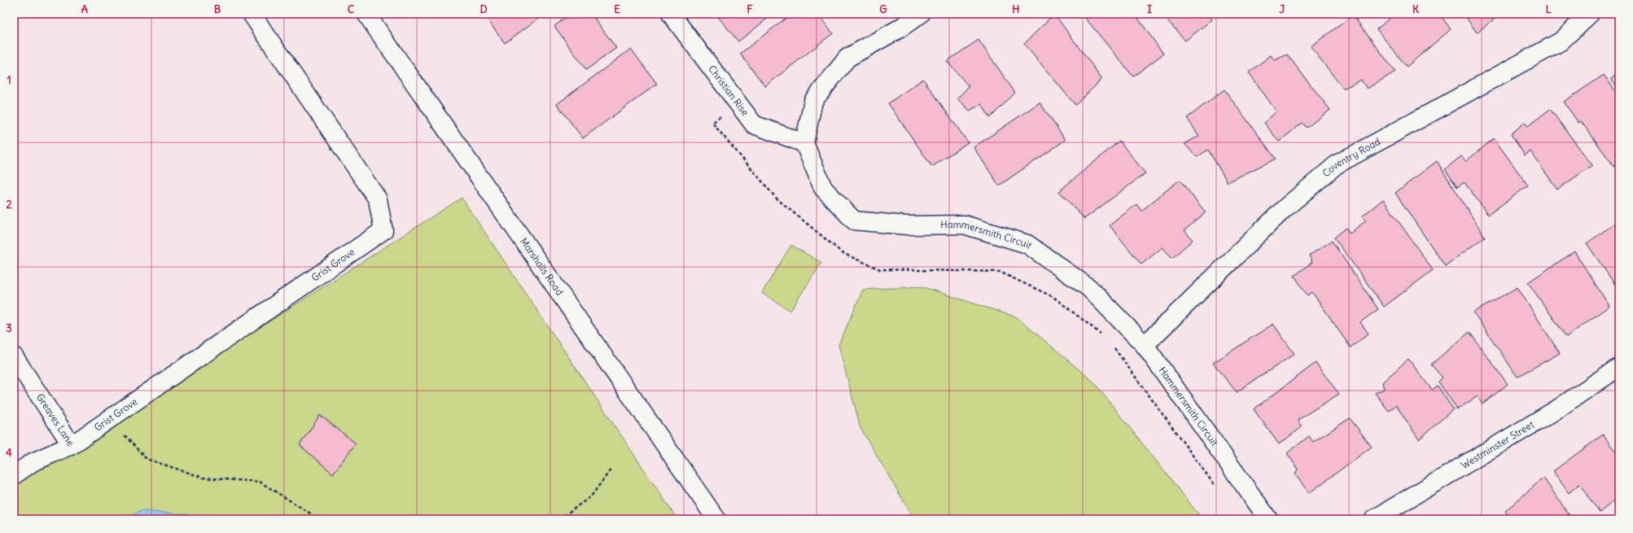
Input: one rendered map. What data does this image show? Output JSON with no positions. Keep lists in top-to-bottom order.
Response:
{
  "streets": {
    "street": [
      "Christian Rise",
      "Coventry Road",
      "Hammersmith Circuit",
      "Grist Grove",
      "Marshalls Road",
      "Greaves Lane",
      "Westminster Street"
    ]
  },
  "crossings": [
    ["Christian Rise", "Hammersmith Circuit"],
    ["Coventry Road", "Hammersmith Circuit"],
    ["Grist Grove", "Greaves Lane"]
  ],
  "grid": {
    "columns": [
      "A",
      "B",
      "C",
      "D",
      "E",
      "F",
      "G",
      "H",
      "I",
      "J",
      "K",
      "L"
    ],
    "rows": [
      "1",
      "2",
      "3",
      "4"
    ]
  }
}
